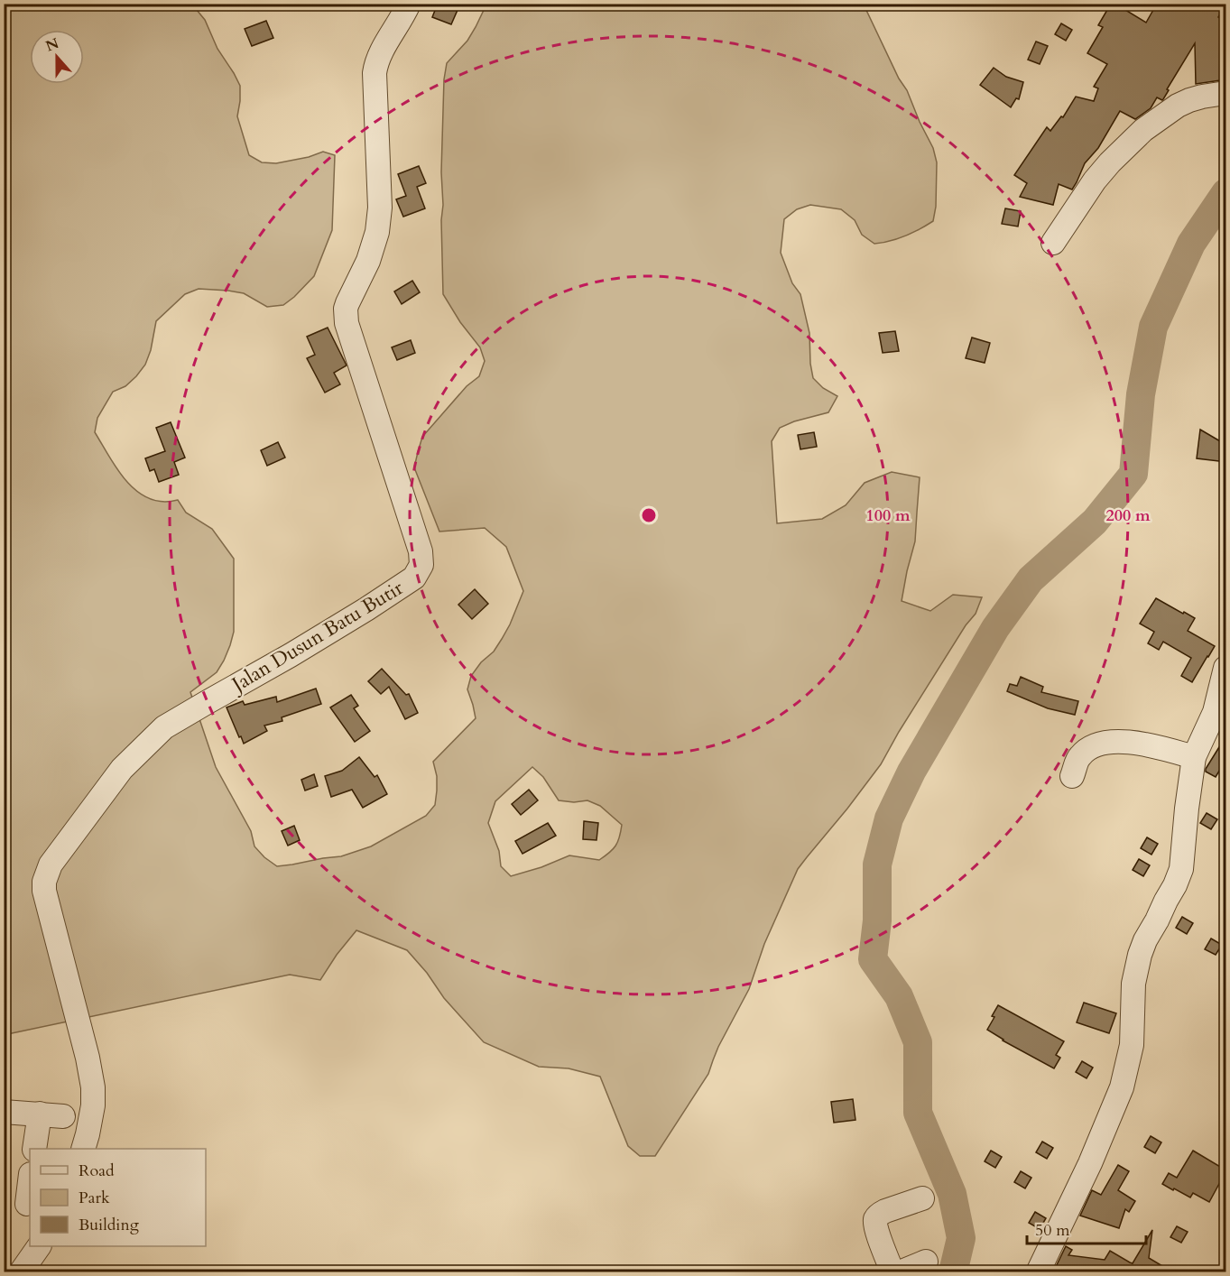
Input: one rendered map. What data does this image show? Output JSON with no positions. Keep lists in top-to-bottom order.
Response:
{
  "streets": {
    "street": ["Jalan Dusun Batu Butir"]
  },
  "legend": ["Road", "Park", "Building"],
  "scale_bar": "50 m",
  "north": "top",
  "rings": ["100 m", "200 m"]
}
